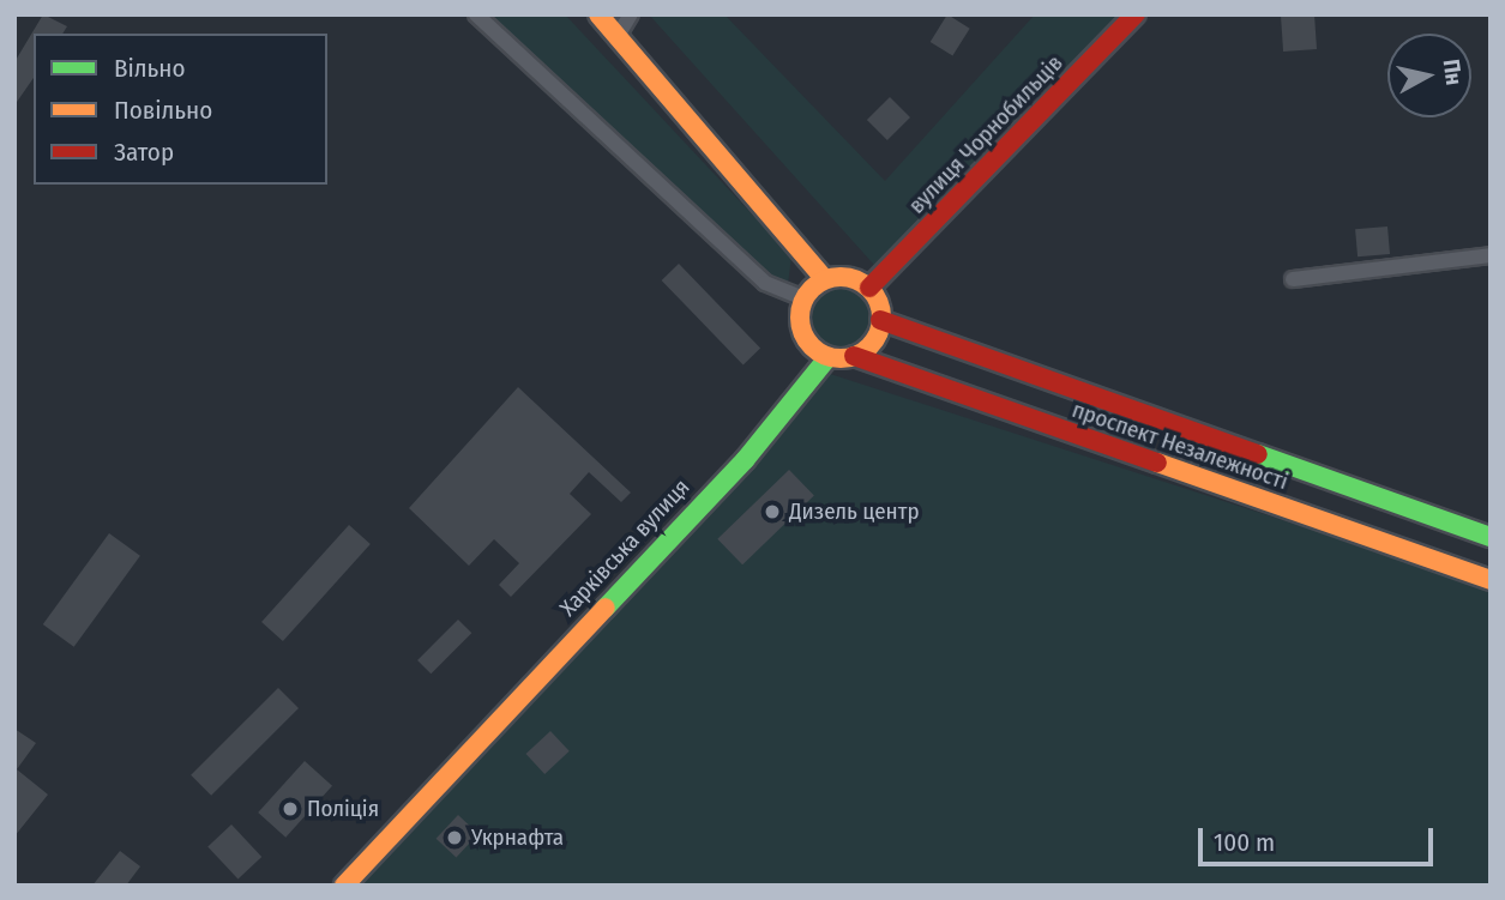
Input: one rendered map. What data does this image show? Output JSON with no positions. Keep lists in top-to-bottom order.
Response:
{
  "streets": {
    "street": ["вулиця Чорнобильців", "проспект Незалежності", "Харківська вулиця"]
  },
  "crossings": [
    ["вулиця Чорнобильців", "проспект Незалежності"],
    ["вулиця Чорнобильців", "Харківська вулиця"],
    ["проспект Незалежності", "Харківська вулиця"]
  ],
  "places": ["Дизель центр", "Поліція", "Укрнафта"],
  "legend": ["Вільно", "Повільно", "Затор"],
  "scale_bar": "100 m",
  "north": "right"
}
